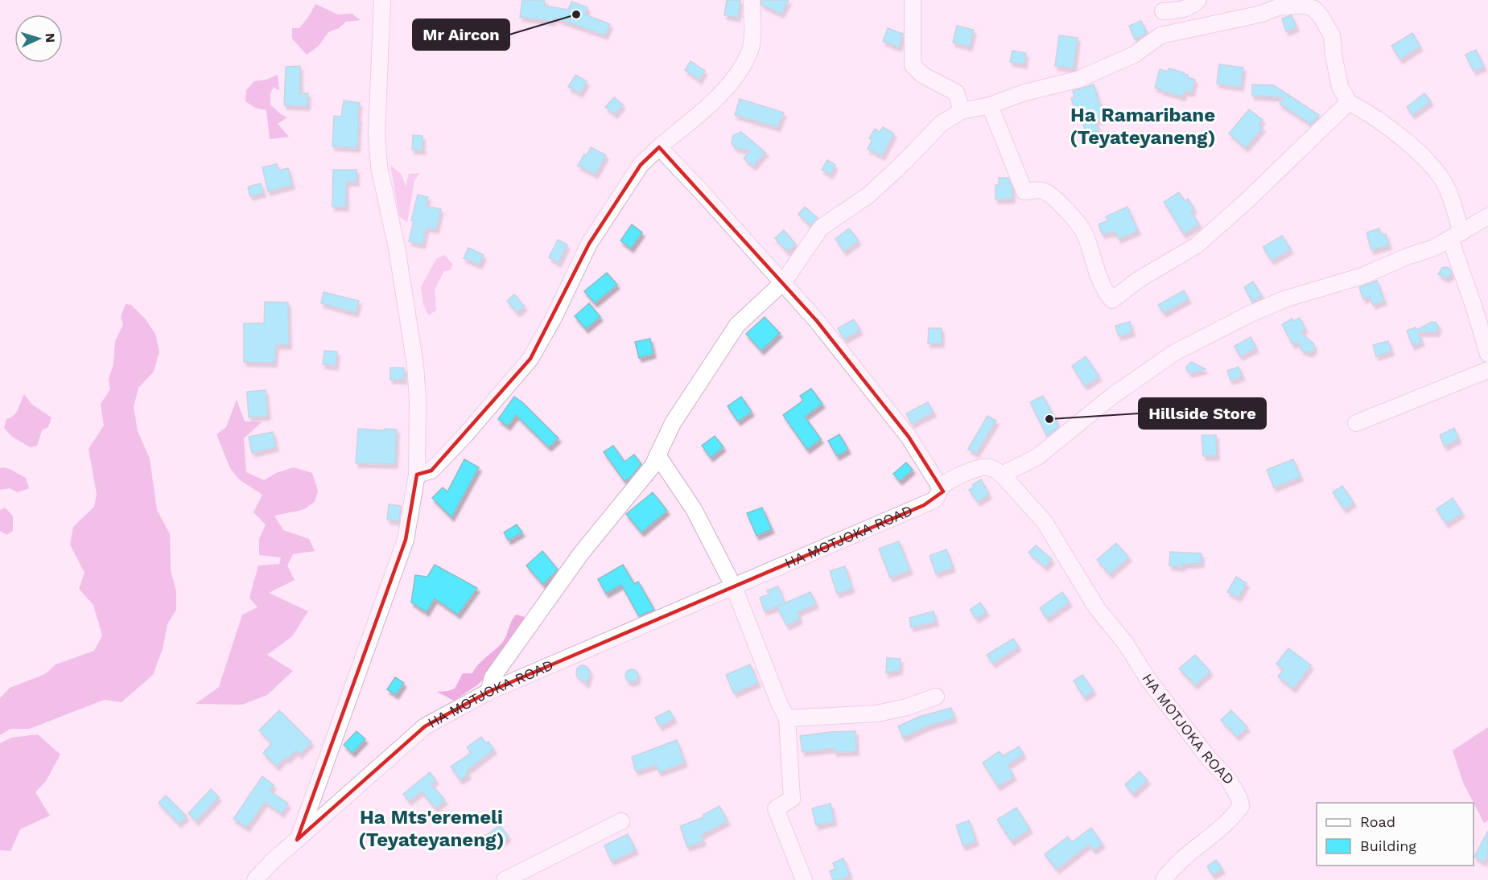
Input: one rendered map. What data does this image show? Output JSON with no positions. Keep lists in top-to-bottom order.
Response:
{
  "streets": {
    "street": ["HA MOTJOKA ROAD"]
  },
  "districts": ["Ha Ramaribane (Teyateyaneng)", "Ha Mts'eremeli (Teyateyaneng)"],
  "places": ["Mr Aircon", "Hillside Store"],
  "legend": ["Road", "Building"],
  "north": "right"
}
